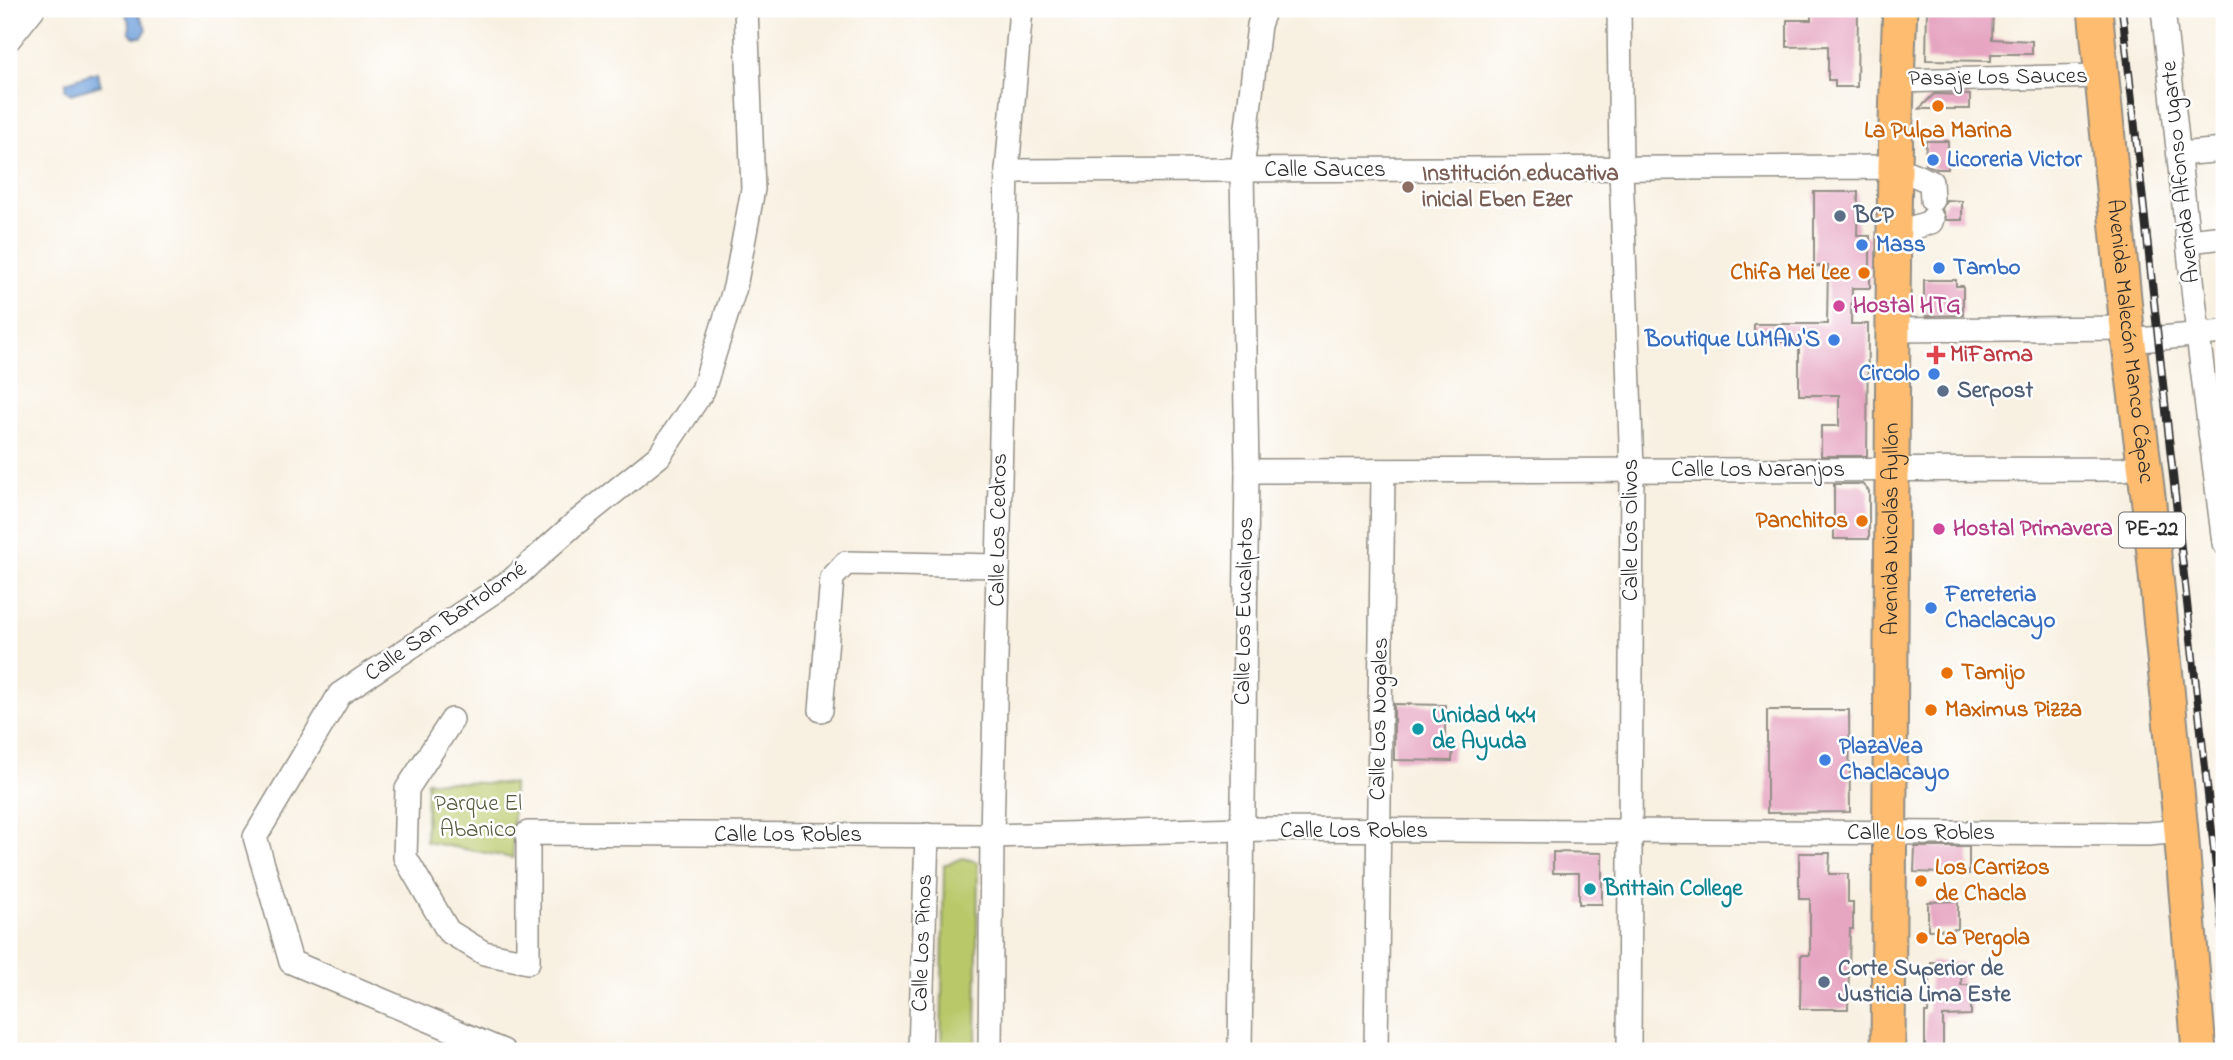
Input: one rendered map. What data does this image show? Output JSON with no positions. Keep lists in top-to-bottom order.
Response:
{
  "streets": {
    "highway": ["Avenida Malecón Manco Cápac", "Avenida Nicolás Ayllón", "PE-22"],
    "street": [
      "Pasaje Los Sauces",
      "Calle Sauces",
      "Avenida Alfonso Ugarte",
      "Calle Los Naranjos",
      "Calle Los Cedros",
      "Calle Los Olivos",
      "Calle Los Eucaliptos",
      "Calle San Bartolomé",
      "Calle Los Nogales",
      "Calle Los Robles",
      "Calle Los Pinos"
    ]
  },
  "crossings": [
    ["Pasaje Los Sauces", "Avenida Malecón Manco Cápac"],
    ["Pasaje Los Sauces", "Avenida Nicolás Ayllón"],
    ["Calle Sauces", "Calle Los Cedros"],
    ["Calle Sauces", "Calle Los Olivos"],
    ["Calle Sauces", "Avenida Nicolás Ayllón"],
    ["Calle Sauces", "Calle Los Eucaliptos"],
    ["Avenida Malecón Manco Cápac", "Calle Los Naranjos"],
    ["Avenida Malecón Manco Cápac", "Calle Los Robles"],
    ["Calle Los Naranjos", "Calle Los Olivos"],
    ["Calle Los Naranjos", "Avenida Nicolás Ayllón"],
    ["Calle Los Naranjos", "Calle Los Eucaliptos"],
    ["Calle Los Naranjos", "Calle Los Nogales"],
    ["Calle Los Cedros", "Calle Los Robles"],
    ["Calle Los Olivos", "Calle Los Robles"],
    ["Avenida Nicolás Ayllón", "Calle Los Robles"],
    ["Calle Los Eucaliptos", "Calle Los Robles"],
    ["Calle Los Nogales", "Calle Los Robles"],
    ["Calle Los Robles", "Calle Los Pinos"]
  ],
  "parks": ["Parque El Abanico"],
  "places": {
    "other": [
      "La Pulpa Marina",
      "Licoreria Victor",
      "Institución educativa inicial Eben Ezer",
      "BCP",
      "Mass",
      "Tambo",
      "Chifa Mei Lee",
      "Hostal HTG",
      "Boutique LUMAN'S",
      "Circolo",
      "Serpost",
      "Panchitos",
      "Hostal Primavera",
      "Ferreteria Chaclacayo",
      "Tamijo",
      "Maximus Pizza",
      "Unidad 4x4 de Ayuda",
      "PlazaVea Chaclacayo",
      "Los Carrizos de Chacla",
      "Brittain College",
      "La Pergola",
      "Corte Superior de Justicia Lima Este"
    ],
    "health": ["MiFarma"]
  }
}
